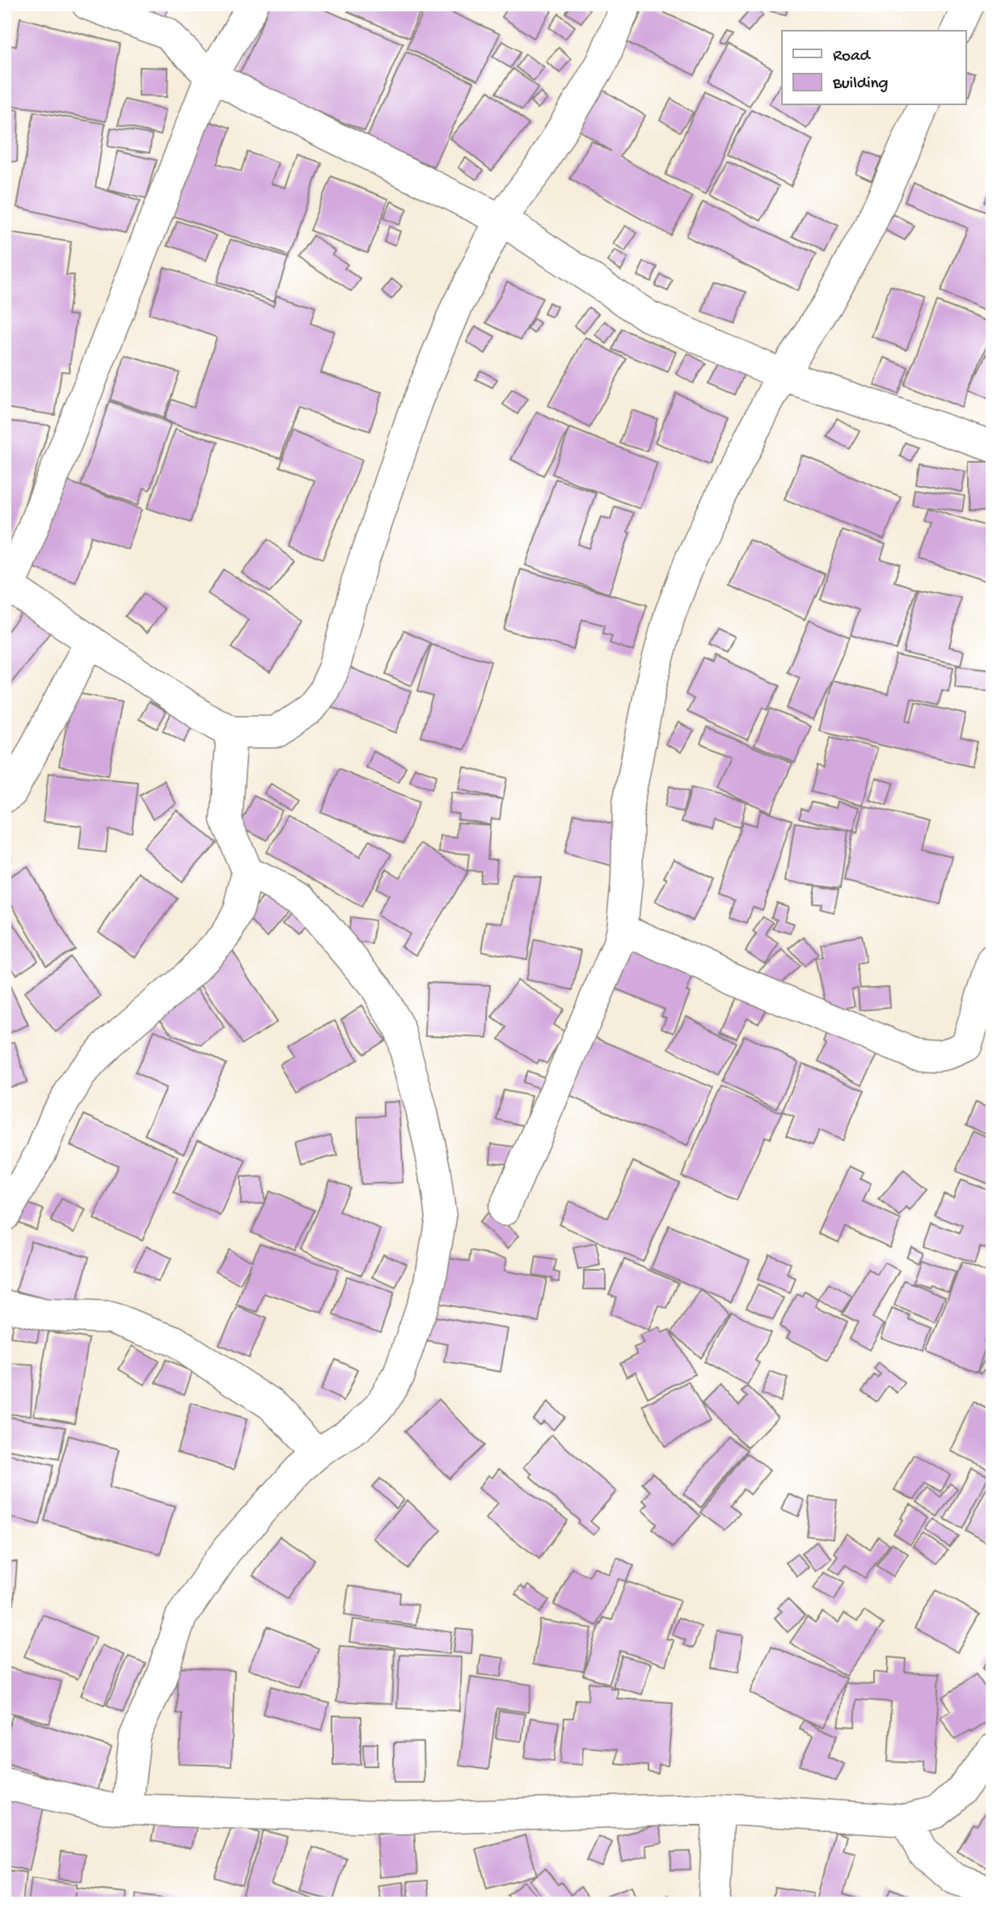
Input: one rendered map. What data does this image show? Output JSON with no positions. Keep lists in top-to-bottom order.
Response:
{
  "legend": ["Road", "Building"]
}
